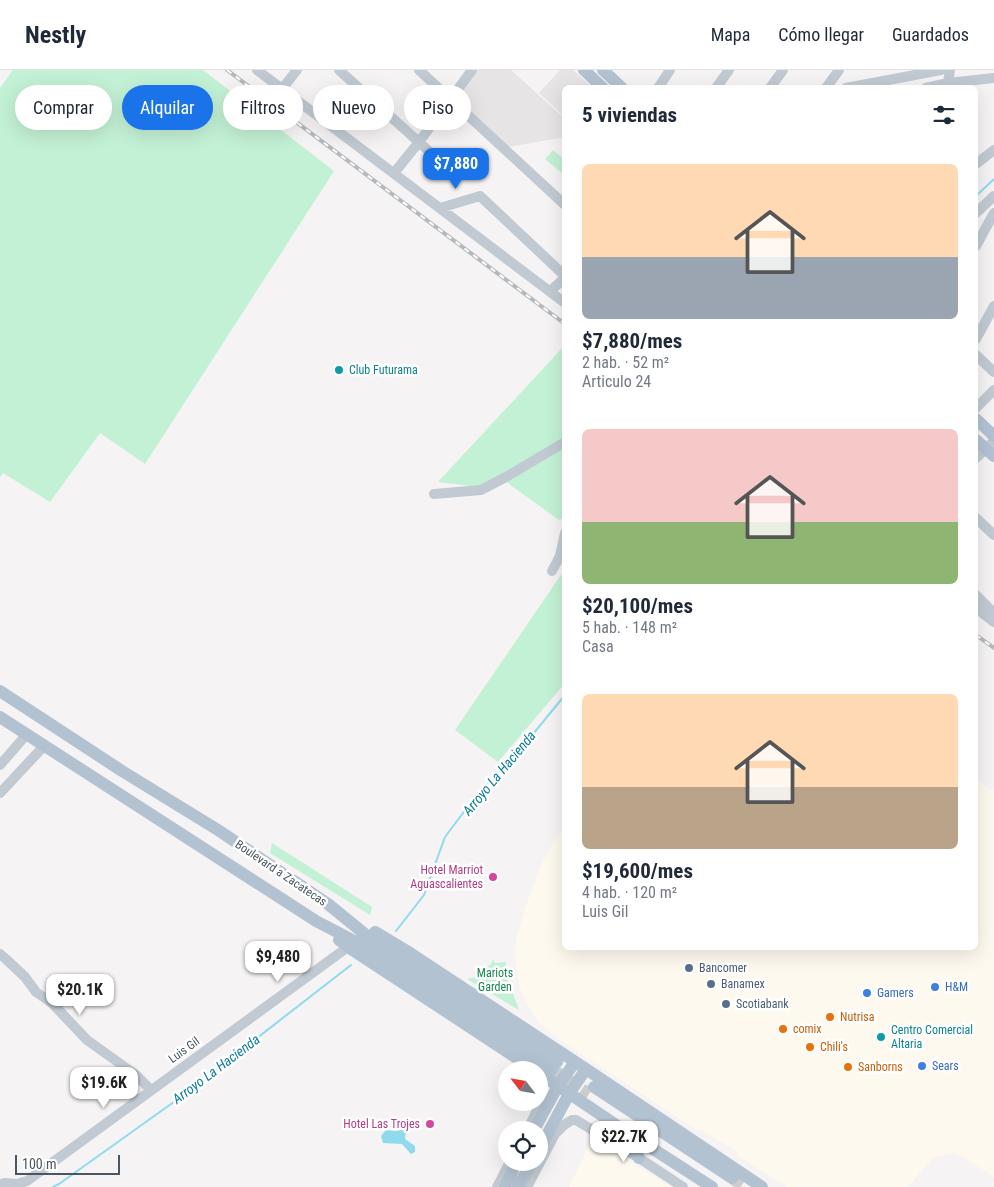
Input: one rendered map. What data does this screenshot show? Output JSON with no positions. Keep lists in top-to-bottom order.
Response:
{
  "streets": {
    "main road": ["Boulevard a Zacatecas"],
    "street": ["Luis Gil"]
  },
  "crossings": [
    ["Boulevard a Zacatecas", "Luis Gil"]
  ],
  "water": ["Arroyo La Hacienda"],
  "parks": ["Mariots Garden"],
  "places": [
    "Club Futurama",
    "Hotel Marriot Aguascalientes",
    "Bancomer",
    "Banamex",
    "H&M",
    "Gamers",
    "Scotiabank",
    "Nutrisa",
    "comix",
    "Centro Comercial Altaria",
    "Chili's",
    "Sears",
    "Sanborns",
    "Hotel Las Trojes"
  ],
  "scale_bar": "100 m",
  "north": "top left",
  "page": {
    "header": "Nestly",
    "nav": ["Mapa", "Cómo llegar", "Guardados"],
    "chip": [
      "Comprar",
      "Alquilar",
      "Filtros",
      "Nuevo",
      "Piso"
    ],
    "heading": "5 viviendas",
    "list": [
      {
        "name": "$7,880/mes",
        "note": "2 hab. · 52 m² · Articulo 24"
      },
      {
        "name": "$20,100/mes",
        "note": "5 hab. · 148 m² · Casa"
      },
      {
        "name": "$19,600/mes",
        "note": "4 hab. · 120 m² · Luis Gil"
      }
    ],
    "price": [
      "$7,880",
      "$9,480",
      "$20.1K",
      "$19.6K",
      "$22.7K"
    ],
    "scale": "100 m"
  }
}
